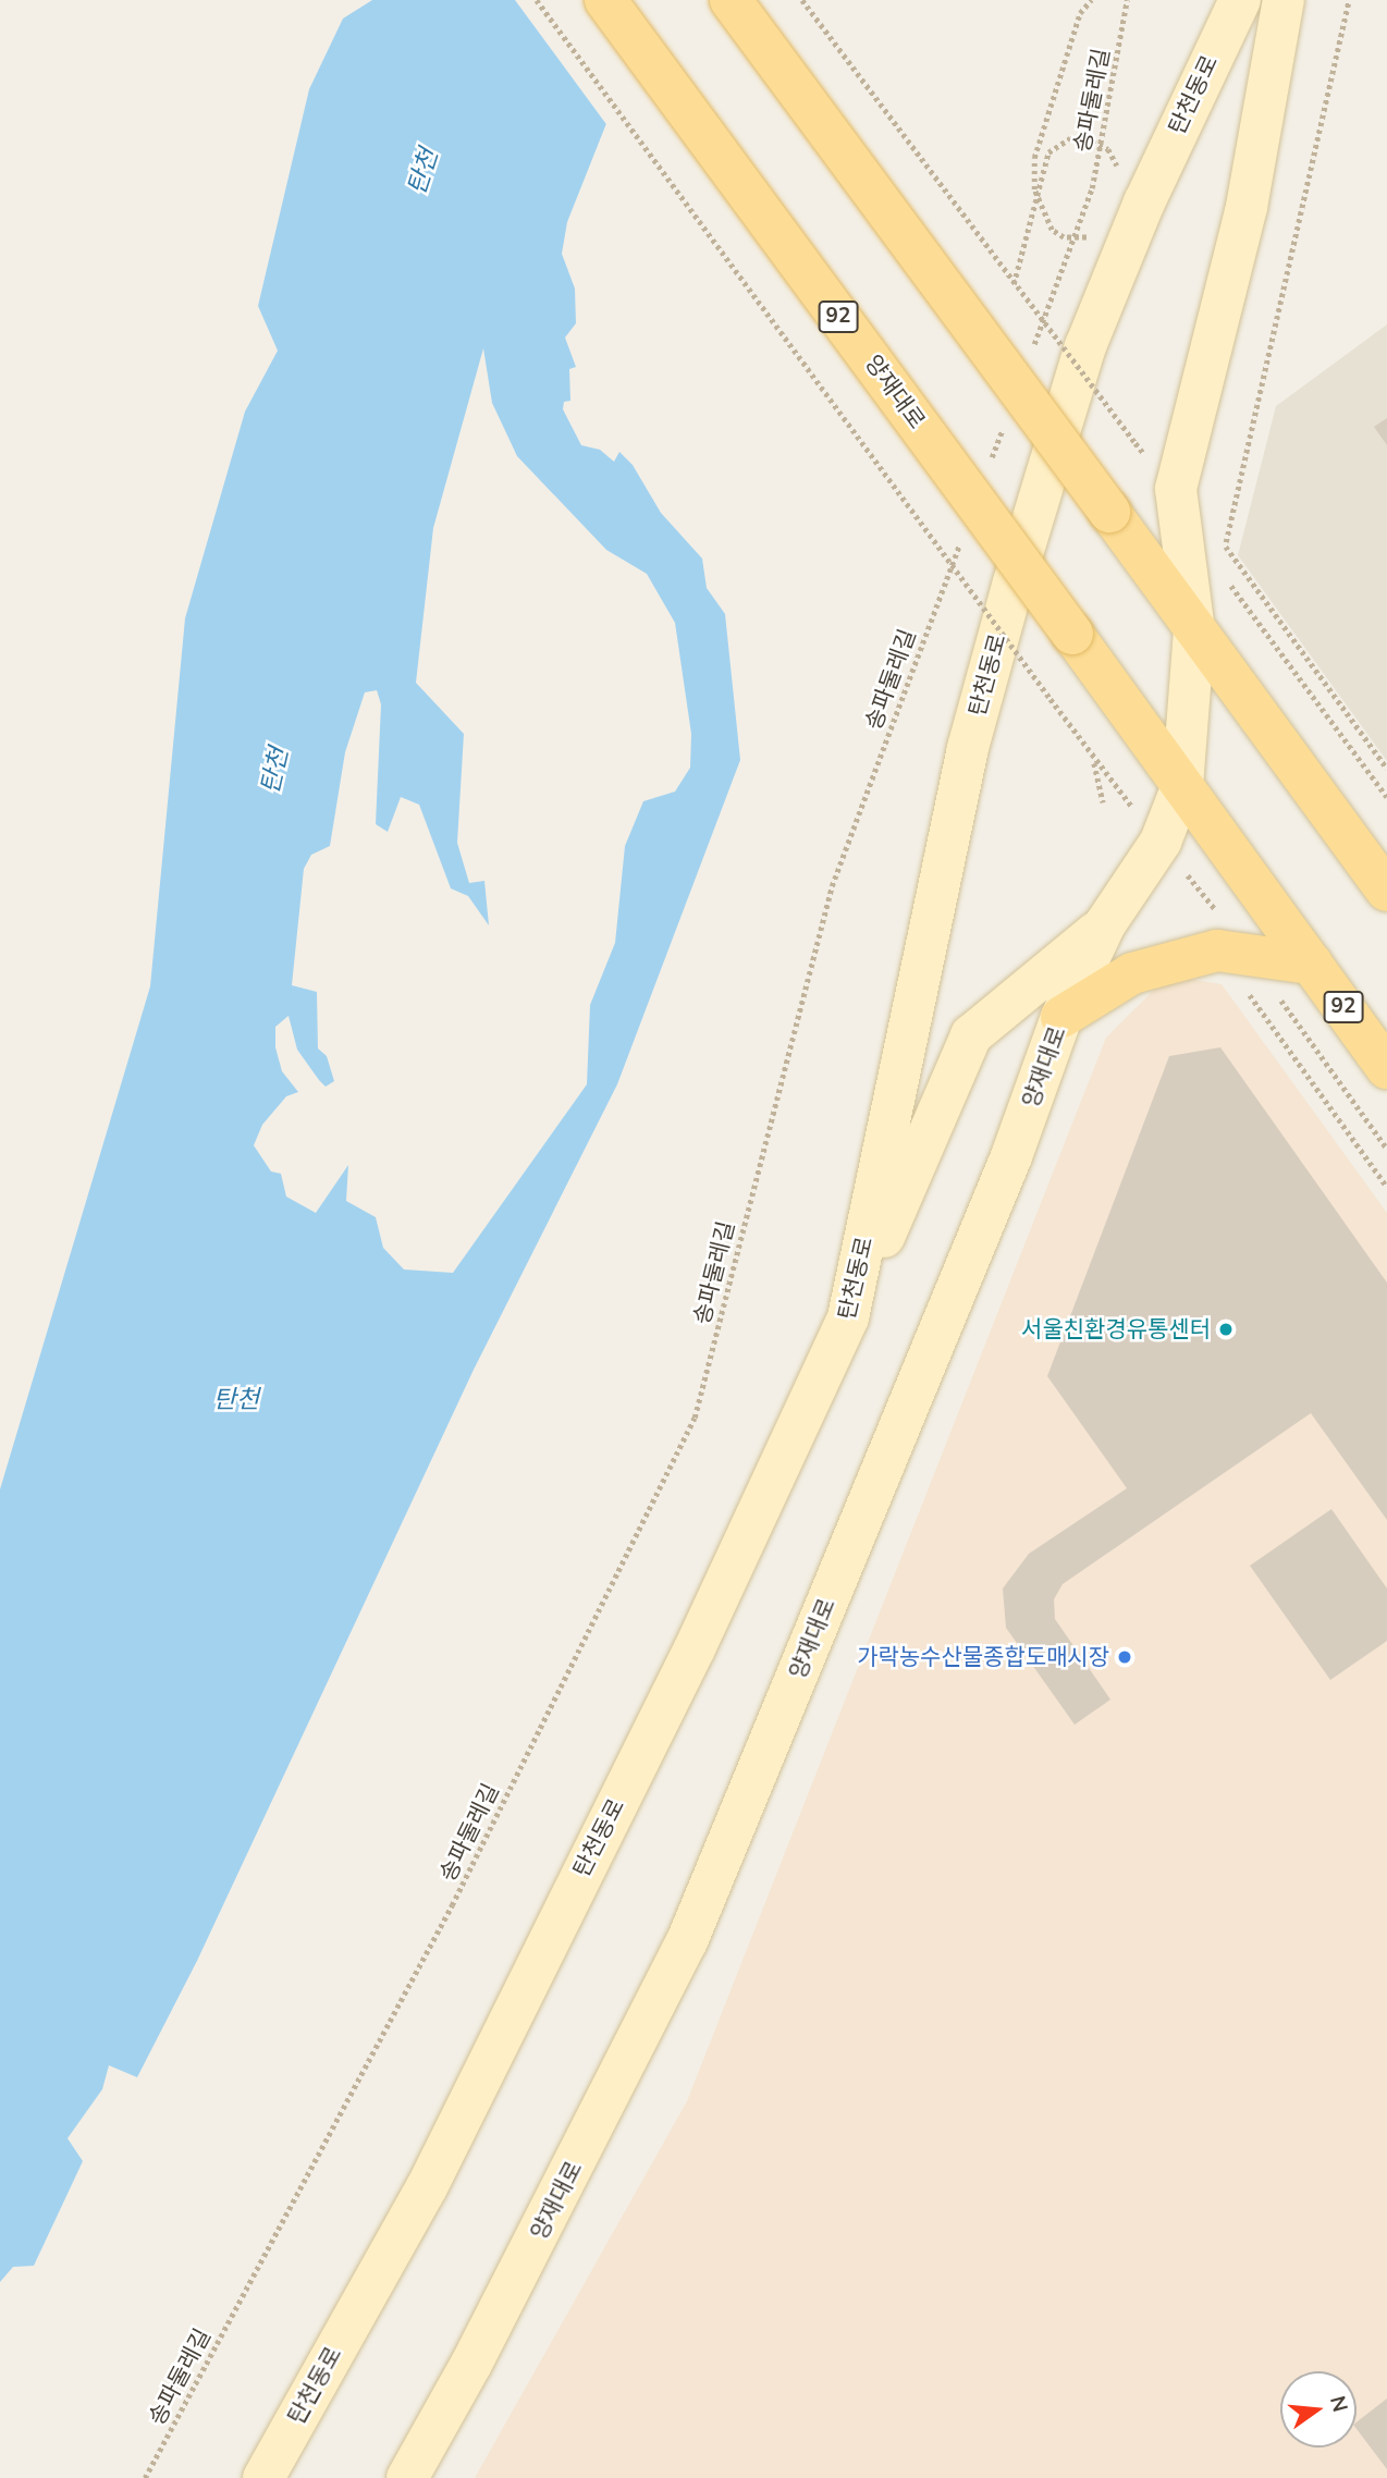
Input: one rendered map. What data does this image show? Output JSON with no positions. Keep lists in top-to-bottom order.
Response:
{
  "streets": {
    "main road": ["92", "양재대로"],
    "street": ["탄천동로"],
    "path": ["송파둘레길"]
  },
  "water": ["탄천"],
  "places": ["서울친환경유통센터", "가락농수산물종합도매시장"],
  "north": "right"
}
